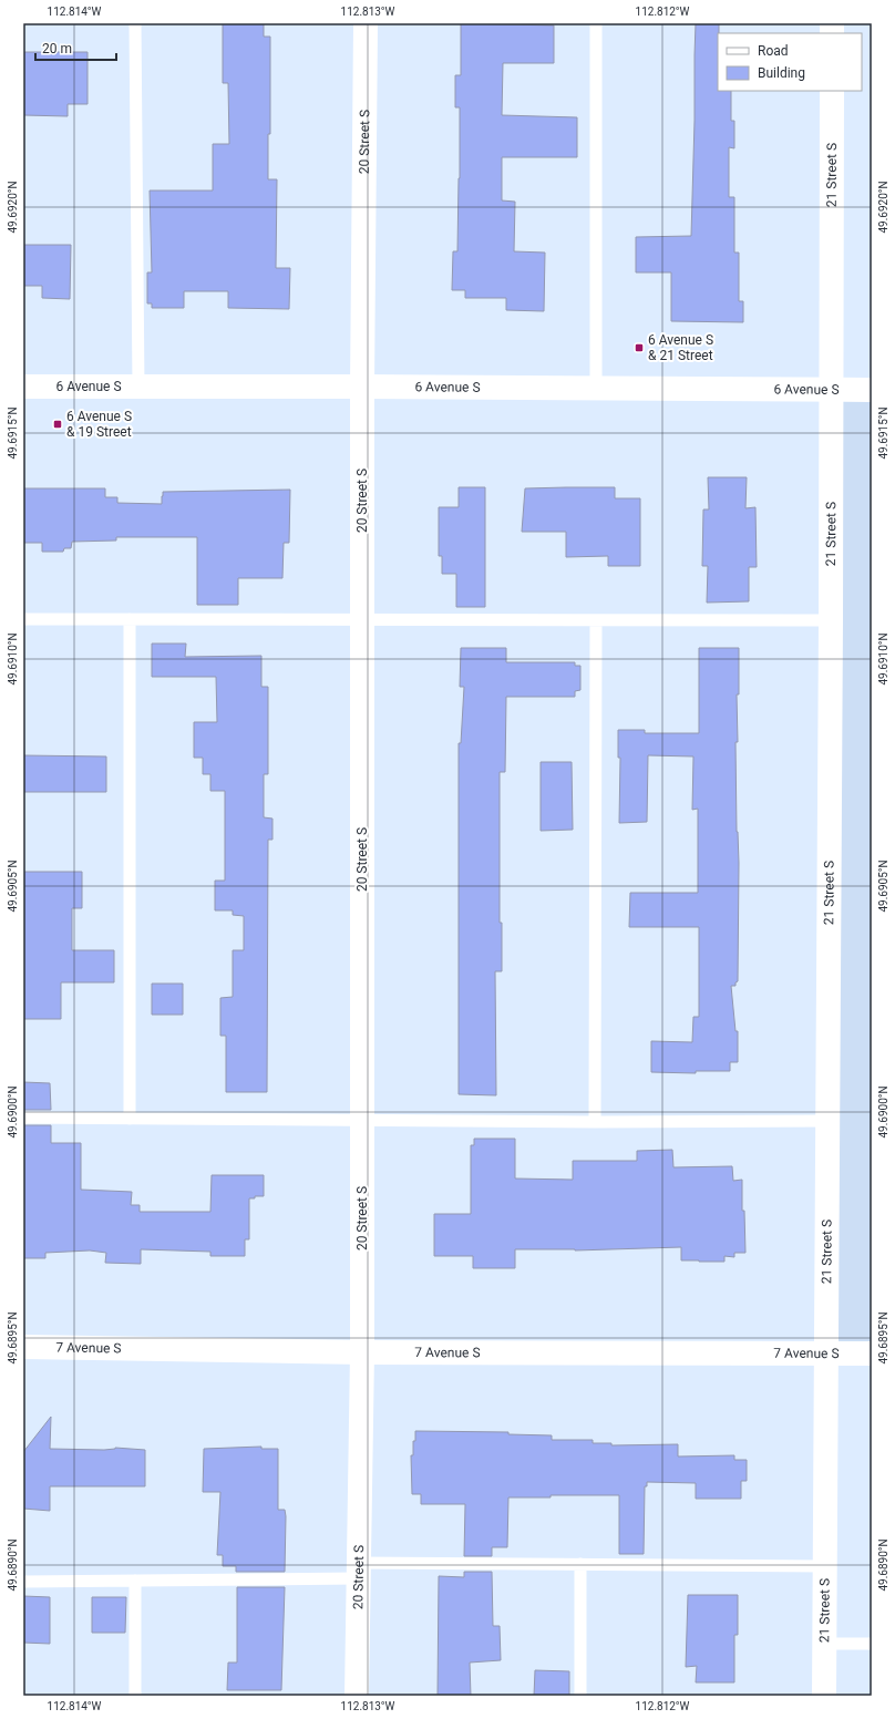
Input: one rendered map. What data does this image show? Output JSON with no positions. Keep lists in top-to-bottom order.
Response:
{
  "streets": {
    "street": [
      "20 Street S",
      "21 Street S",
      "6 Avenue S",
      "7 Avenue S"
    ]
  },
  "crossings": [
    ["20 Street S", "6 Avenue S"],
    ["20 Street S", "7 Avenue S"],
    ["21 Street S", "6 Avenue S"],
    ["21 Street S", "7 Avenue S"]
  ],
  "places": {
    "transit": ["6 Avenue S & 21 Street", "6 Avenue S & 19 Street"]
  },
  "legend": ["Road", "Building"],
  "scale_bar": "20 m",
  "coordinates": [
    "112.814°W",
    "112.813°W",
    "112.812°W",
    "49.6920°N",
    "49.6915°N",
    "49.6910°N",
    "49.6905°N",
    "49.6900°N",
    "49.6895°N",
    "49.6890°N"
  ]
}
